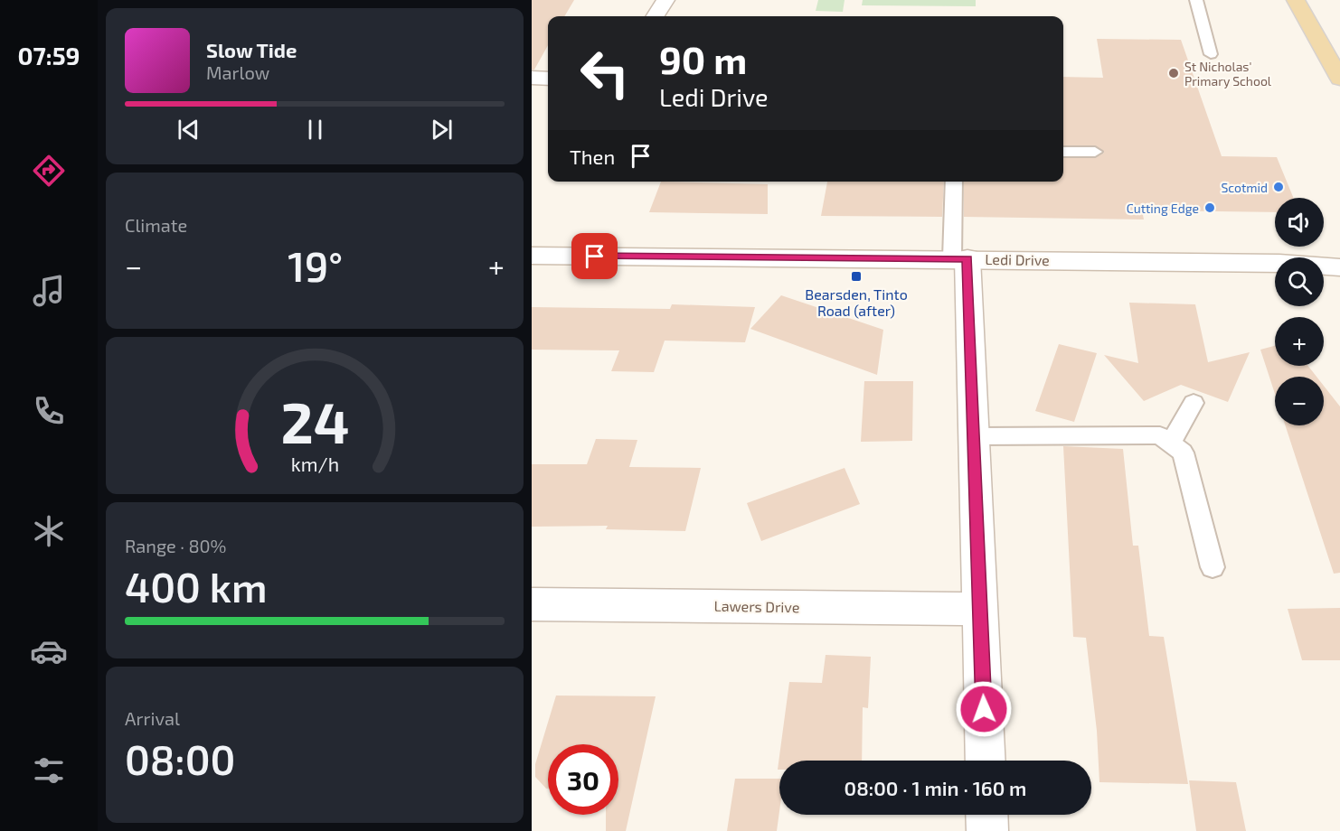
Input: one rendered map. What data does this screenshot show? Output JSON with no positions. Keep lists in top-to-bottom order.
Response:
{
  "streets": {
    "street": ["Ledi Drive", "Lawers Drive"]
  },
  "places": {
    "other": ["St Nicholas' Primary School", "Scotmid", "Cutting Edge"],
    "transit": ["Bearsden, Tinto Road (after)"]
  },
  "page": {
    "tabs": "07:59",
    "turn": ["90 m", "Ledi Drive"],
    "song": ["Slow Tide", "Marlow"],
    "then": "Then",
    "tile": [
      "Climate",
      ["Range · 80%", "400 km"],
      ["Arrival", "08:00"]
    ],
    "map_buttons": ["+", "−"],
    "heat": ["−", "19°", "+"],
    "limit": "30",
    "trip": "08:00 · 1 min · 160 m",
    "gauge": ["24", "km/h"]
  }
}
